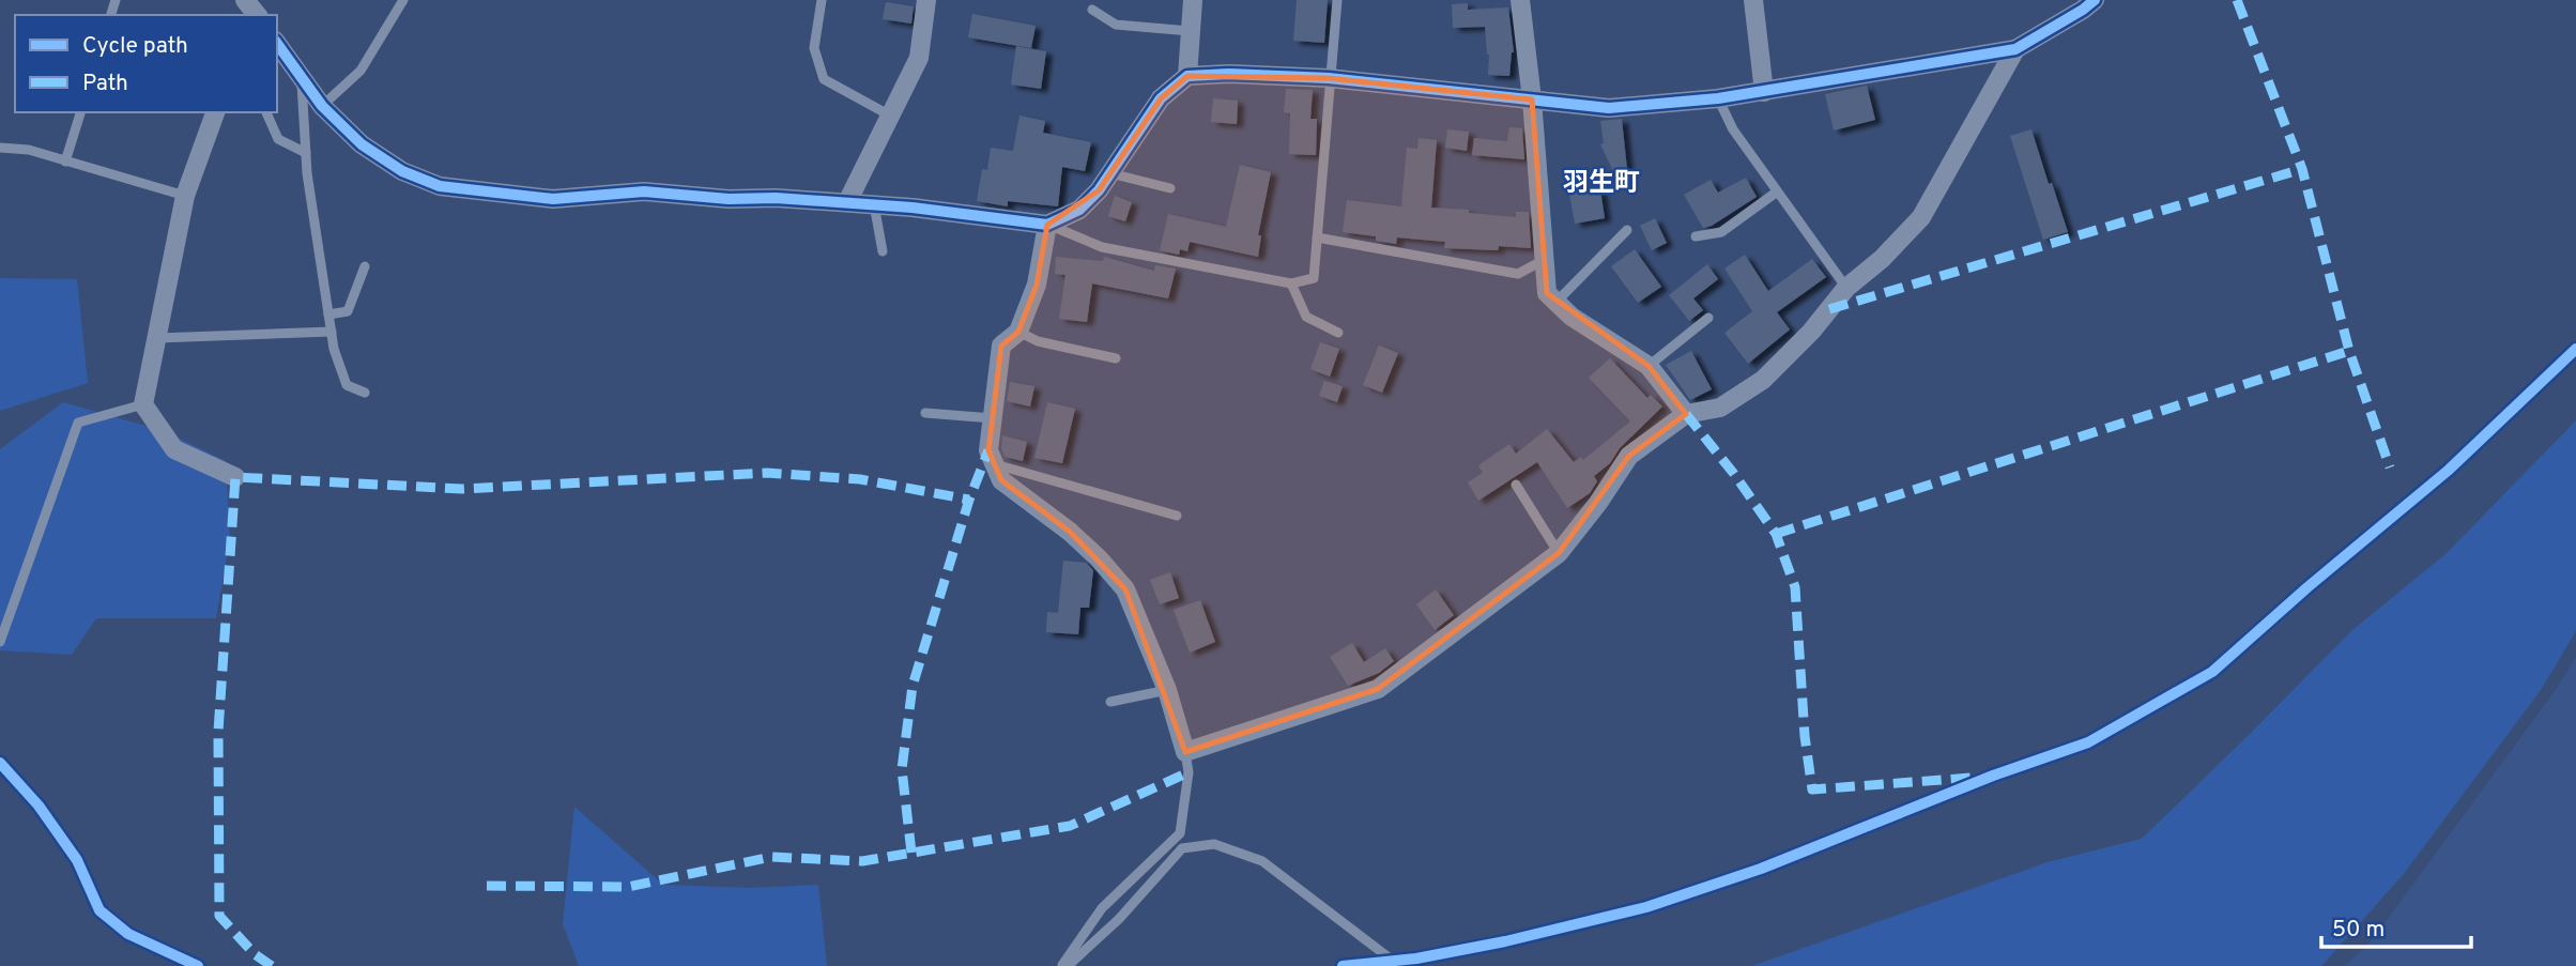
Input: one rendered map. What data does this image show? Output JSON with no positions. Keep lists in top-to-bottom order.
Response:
{
  "districts": ["羽生町"],
  "legend": ["Cycle path", "Path"],
  "scale_bar": "50 m"
}
